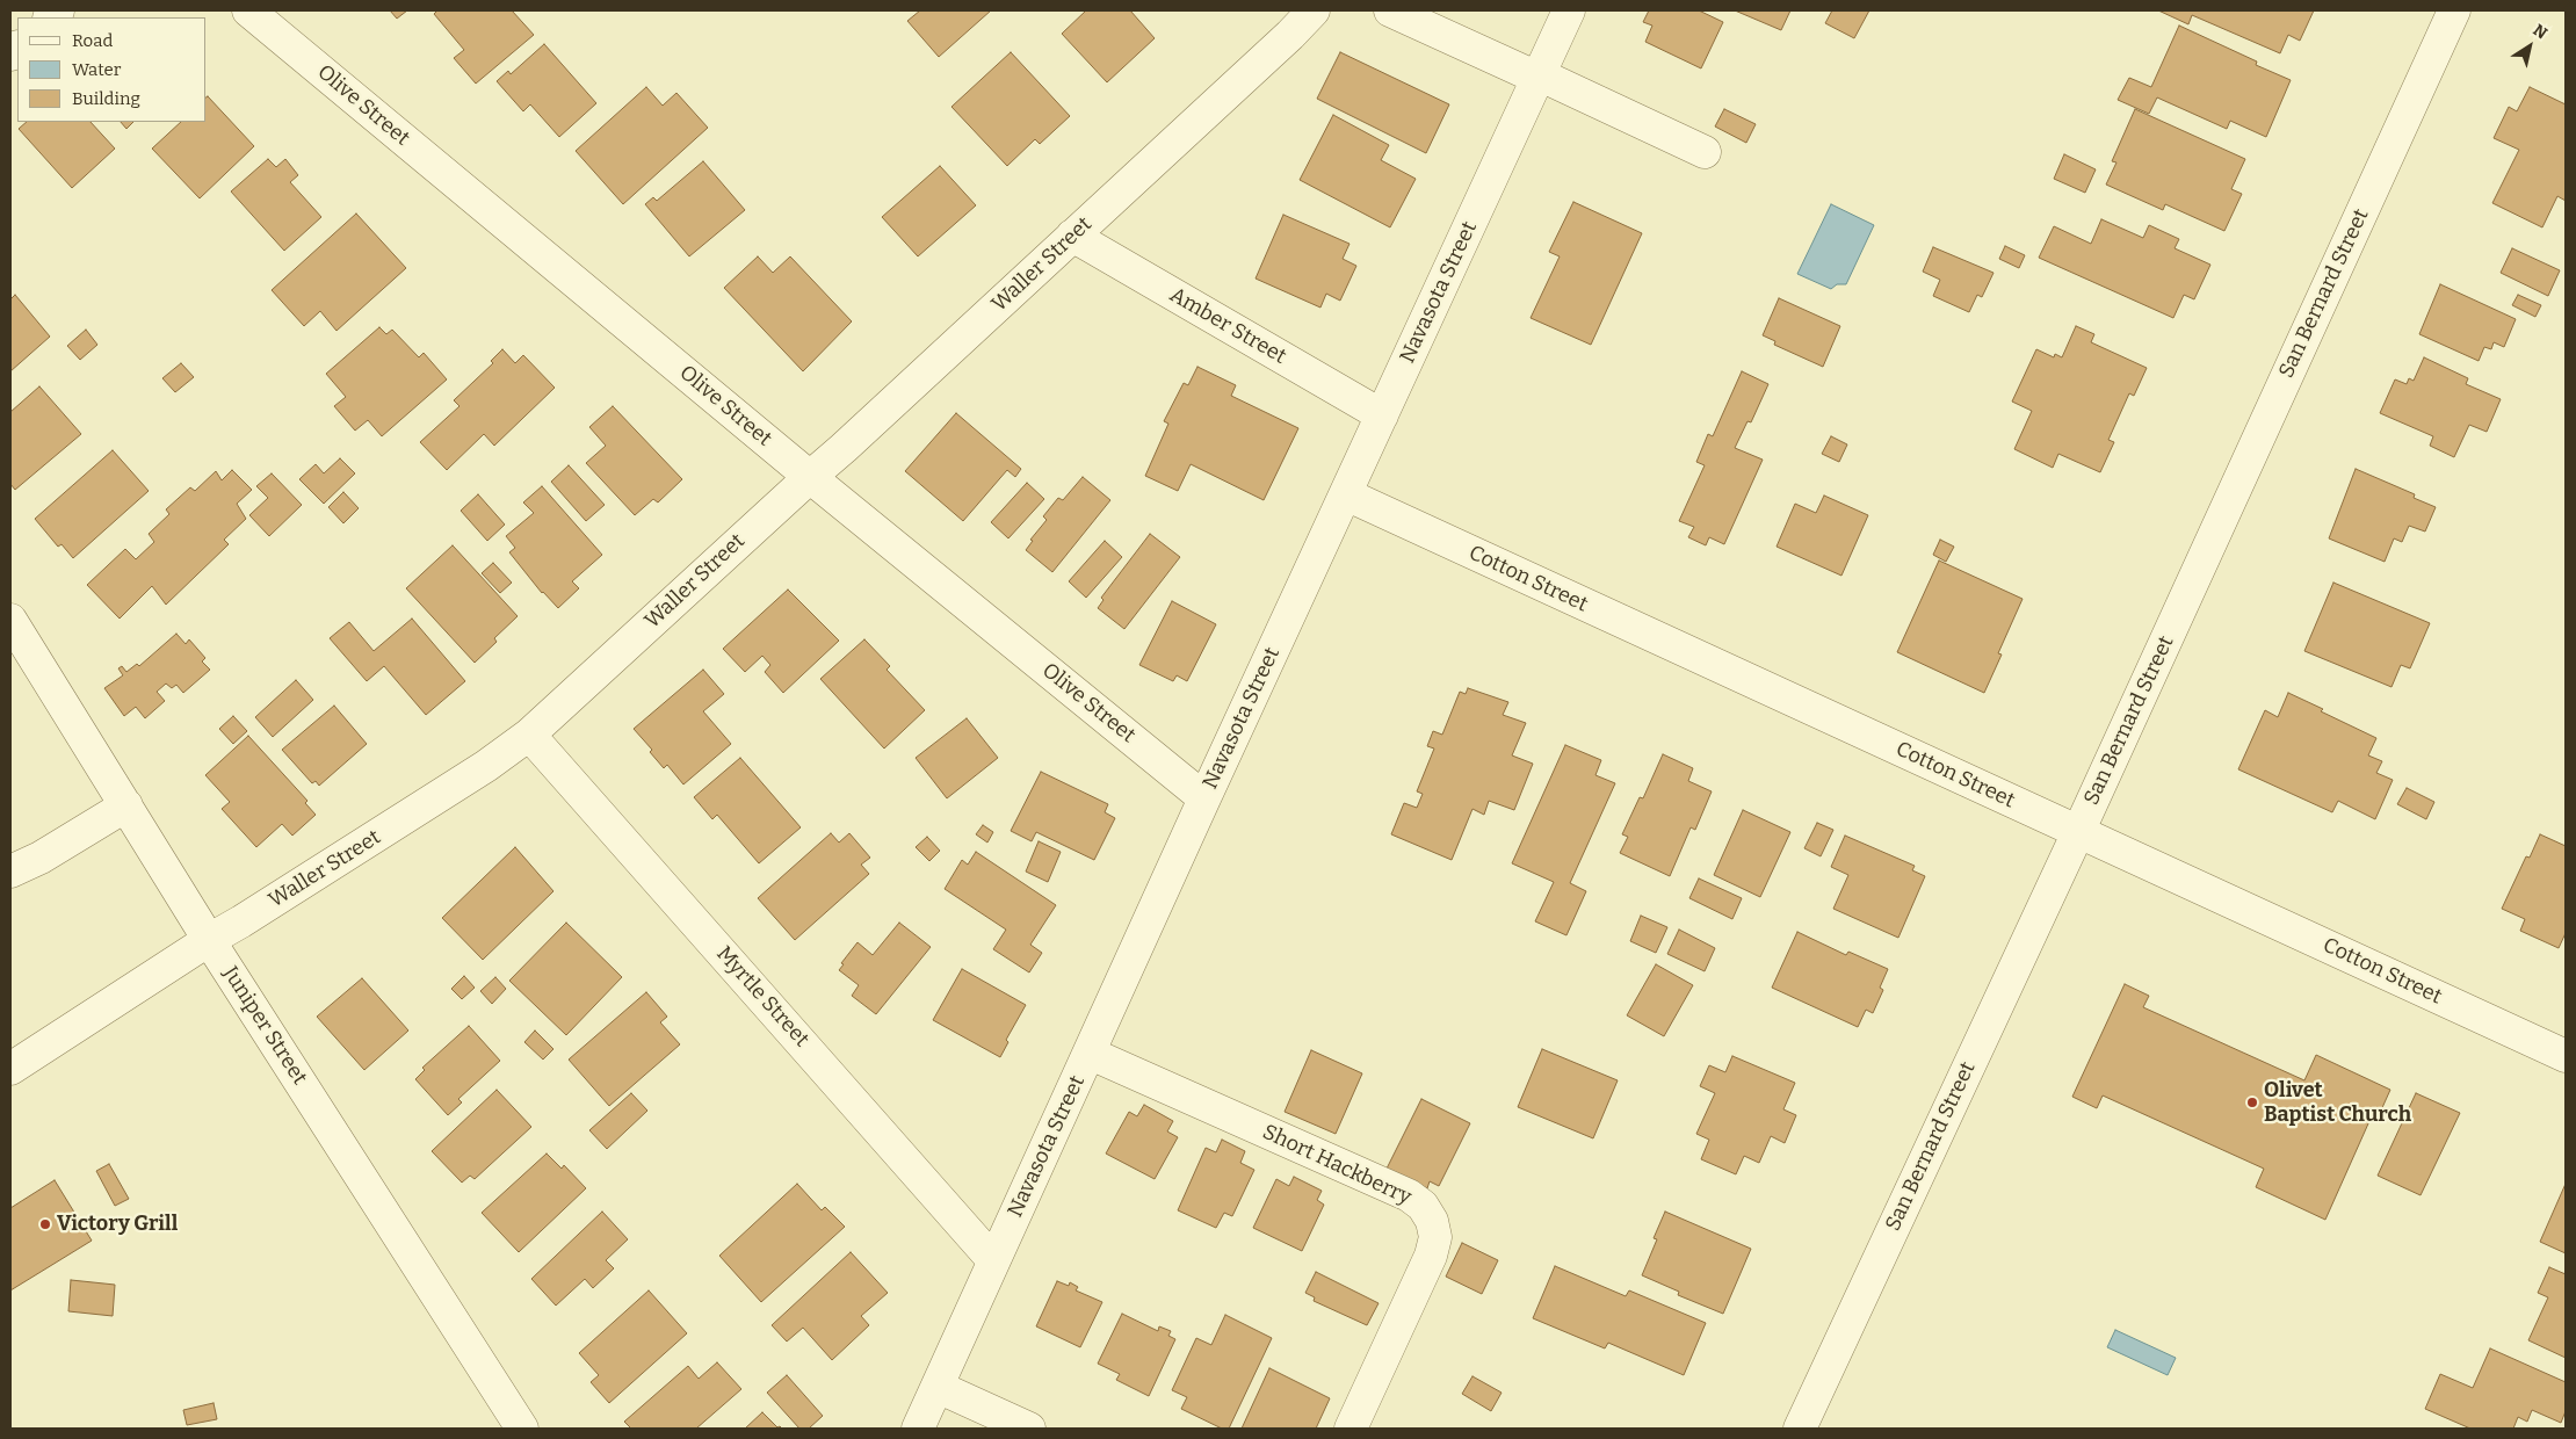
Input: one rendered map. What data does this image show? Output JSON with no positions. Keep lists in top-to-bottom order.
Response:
{
  "streets": {
    "street": [
      "Olive Street",
      "Waller Street",
      "Navasota Street",
      "San Bernard Street",
      "Amber Street",
      "Cotton Street",
      "Myrtle Street",
      "Juniper Street",
      "Short Hackberry"
    ]
  },
  "crossings": [
    ["Olive Street", "Waller Street"],
    ["Olive Street", "Navasota Street"],
    ["Waller Street", "Amber Street"],
    ["Waller Street", "Myrtle Street"],
    ["Waller Street", "Juniper Street"],
    ["Navasota Street", "Amber Street"],
    ["Navasota Street", "Cotton Street"],
    ["Navasota Street", "Myrtle Street"],
    ["Navasota Street", "Short Hackberry"],
    ["San Bernard Street", "Cotton Street"]
  ],
  "places": ["Olivet Baptist Church", "Victory Grill"],
  "legend": ["Road", "Water", "Building"],
  "north": "top right"
}
